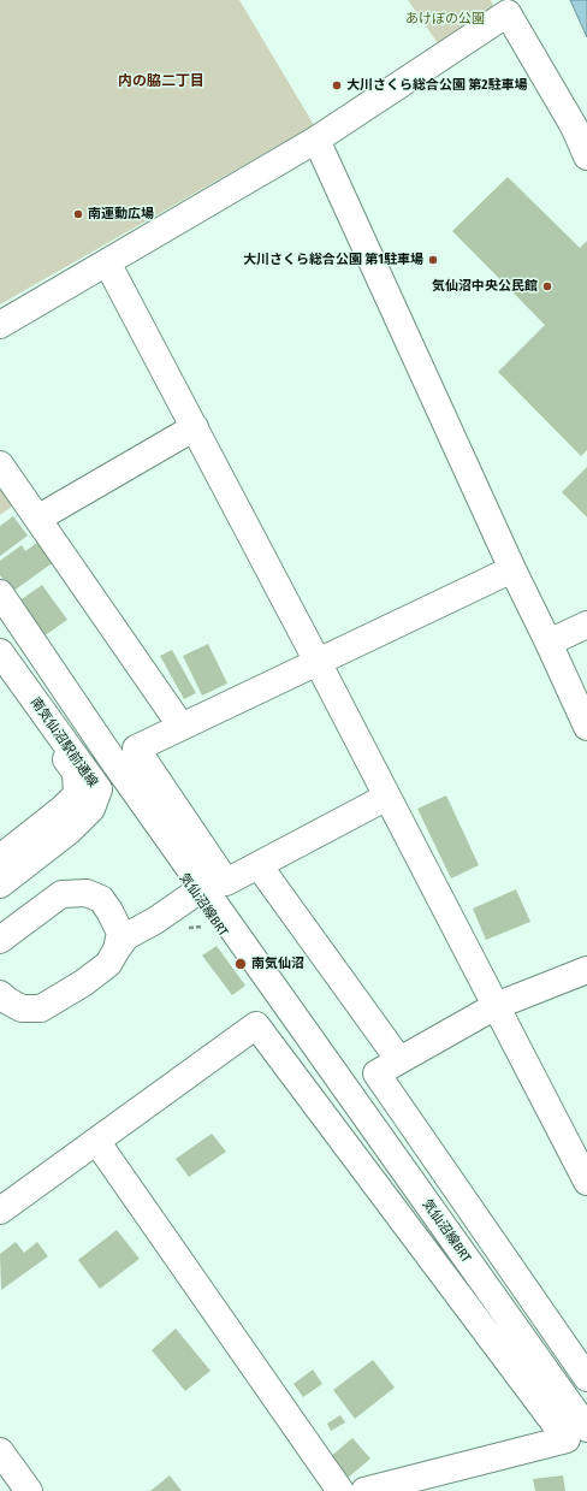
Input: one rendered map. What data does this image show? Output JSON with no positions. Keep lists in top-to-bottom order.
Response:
{
  "streets": {
    "street": ["南気仙沼駅前通線", "気仙沼線BRT"]
  },
  "districts": ["内の脇二丁目"],
  "parks": ["あけぼの公園"],
  "places": [
    "大川さくら総合公園 第2駐車場",
    "南運動広場",
    "大川さくら総合公園 第1駐車場",
    "気仙沼中央公民館",
    "南気仙沼"
  ]
}
